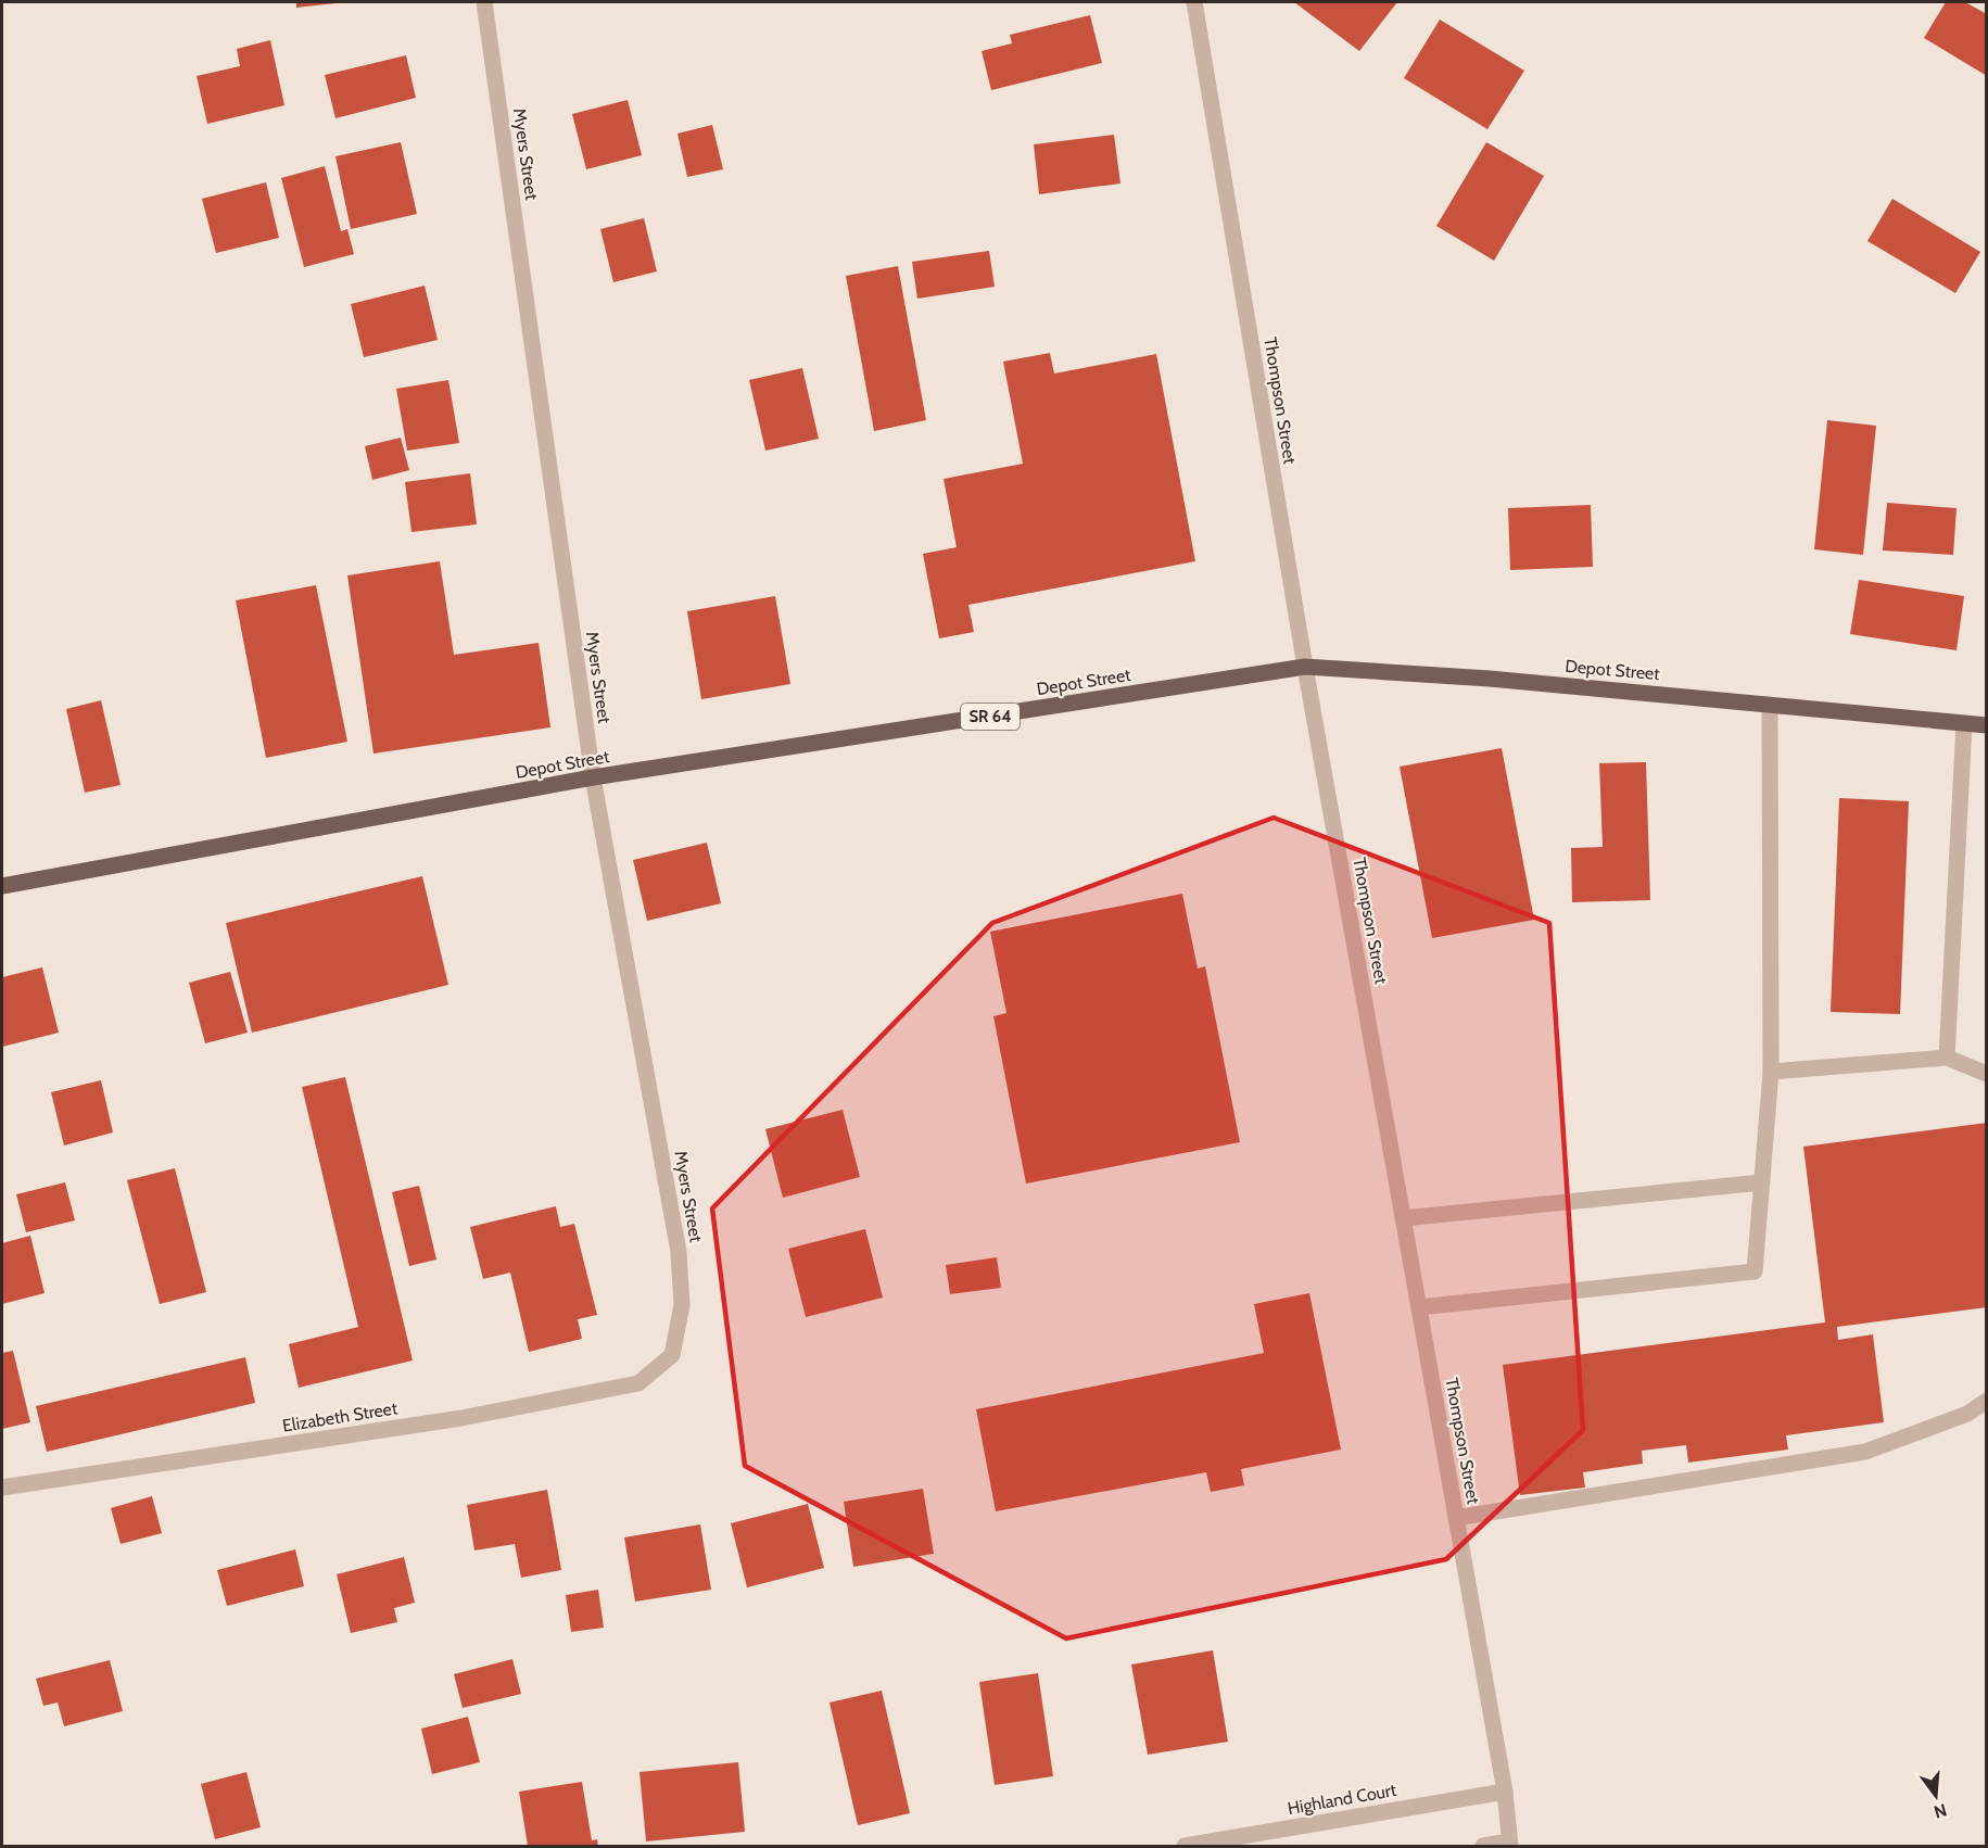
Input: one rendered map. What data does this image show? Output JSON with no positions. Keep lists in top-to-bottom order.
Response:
{
  "streets": {
    "main road": ["Depot Street", "SR 64"],
    "street": [
      "Myers Street",
      "Thompson Street",
      "Elizabeth Street",
      "Highland Court"
    ]
  },
  "crossings": [
    ["Myers Street", "Depot Street"],
    ["Myers Street", "Elizabeth Street"],
    ["Thompson Street", "Depot Street"],
    ["Thompson Street", "Highland Court"]
  ],
  "north": "bottom"
}
